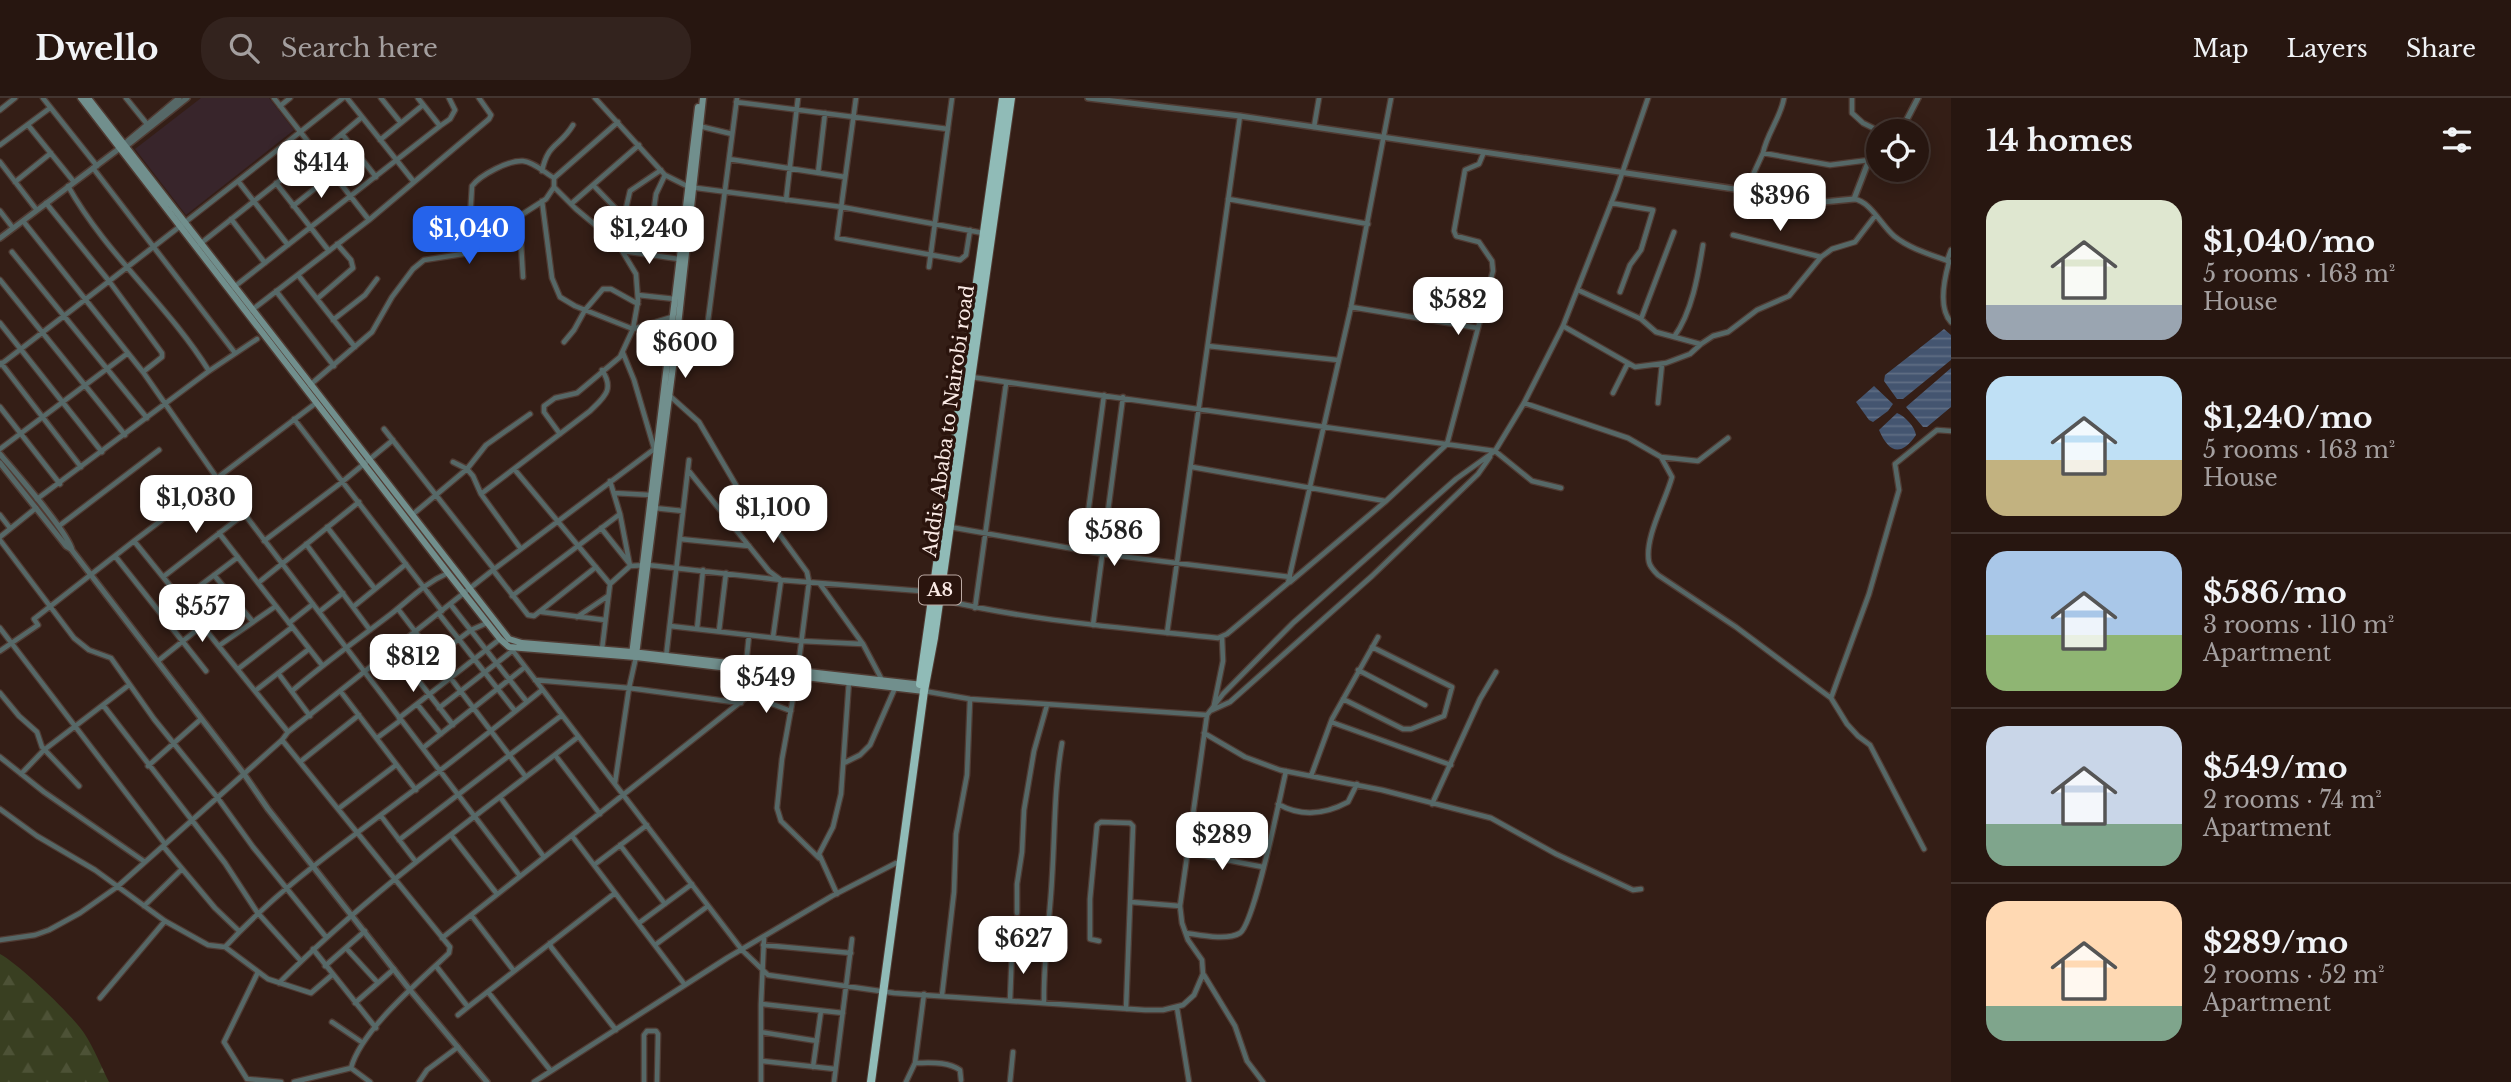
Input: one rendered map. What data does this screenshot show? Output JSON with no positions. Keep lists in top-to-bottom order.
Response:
{
  "streets": {
    "highway": ["Addis Ababa to Nairobi road", "A8"]
  },
  "page": {
    "header": "Dwello",
    "search": "Search here",
    "nav": ["Map", "Layers", "Share"],
    "heading": "14 homes",
    "price": [
      "$414",
      "$396",
      "$1,040",
      "$1,240",
      "$582",
      "$600",
      "$1,030",
      "$1,100",
      "$586",
      "$557",
      "$812",
      "$549",
      "$289",
      "$627"
    ],
    "list": [
      {
        "name": "$1,040/mo",
        "note": "5 rooms · 163 m² · House"
      },
      {
        "name": "$1,240/mo",
        "note": "5 rooms · 163 m² · House"
      },
      {
        "name": "$586/mo",
        "note": "3 rooms · 110 m² · Apartment"
      },
      {
        "name": "$549/mo",
        "note": "2 rooms · 74 m² · Apartment"
      },
      {
        "name": "$289/mo",
        "note": "2 rooms · 52 m² · Apartment"
      }
    ]
  }
}
